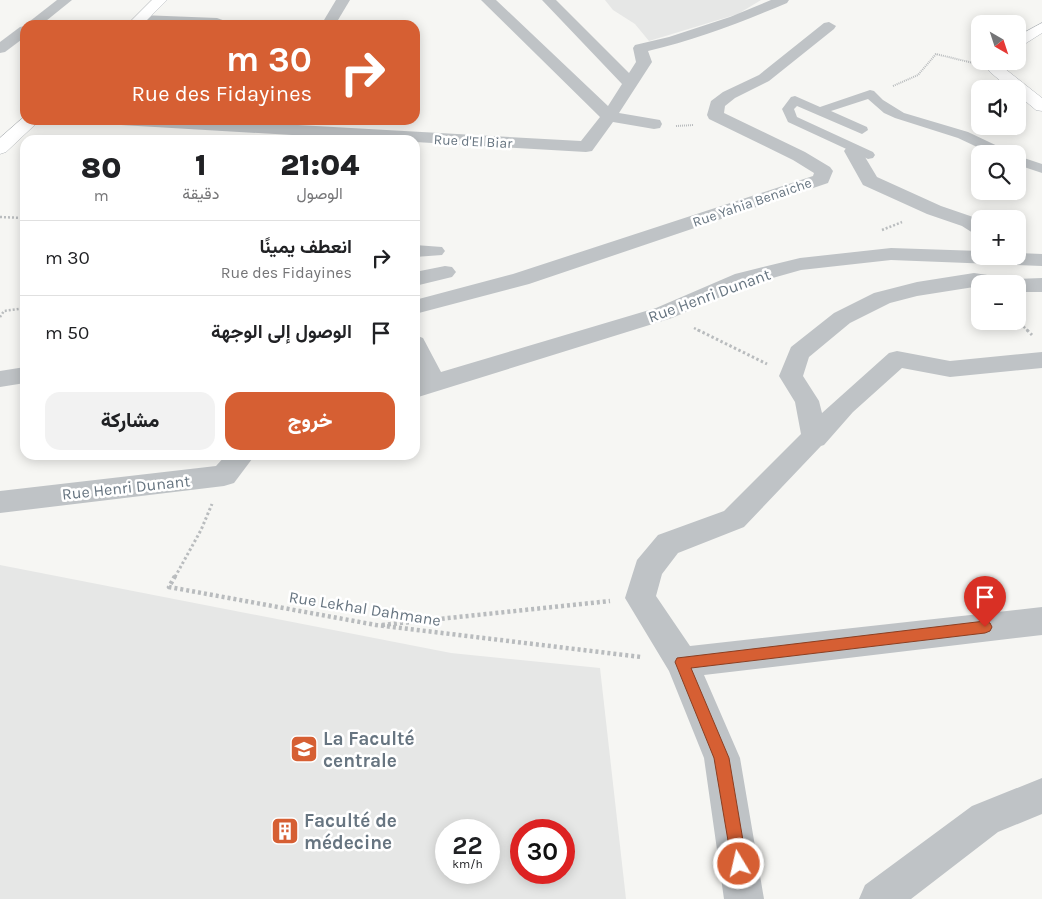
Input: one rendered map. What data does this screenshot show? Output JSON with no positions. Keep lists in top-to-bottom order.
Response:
{
  "streets": {
    "street": ["Rue d'El Biar", "Rue Yahia Benaiche", "Rue Henri Dunant"],
    "path": ["Rue Lekhal Dahmane"]
  },
  "crossings": [
    ["Rue Henri Dunant", "Rue Lekhal Dahmane"]
  ],
  "places": {
    "school or university": ["La Faculté centrale"],
    "building": ["Faculté de médecine"]
  },
  "north": "bottom right",
  "page": {
    "map_buttons": ["+", "−"],
    "turn": ["30 m", "Rue des Fidayines"],
    "eta": [
      "21:04",
      "الوصول",
      "1",
      "دقيقة",
      "80",
      "m"
    ],
    "list": [
      {
        "name": "انعطف يمينًا",
        "note": "Rue des Fidayines",
        "value": "30 m"
      },
      {
        "name": "الوصول إلى الوجهة",
        "value": "50 m"
      }
    ],
    "buttons": ["خروج", "مشاركة"],
    "speed": "22 km/h",
    "limit": "30"
  }
}
